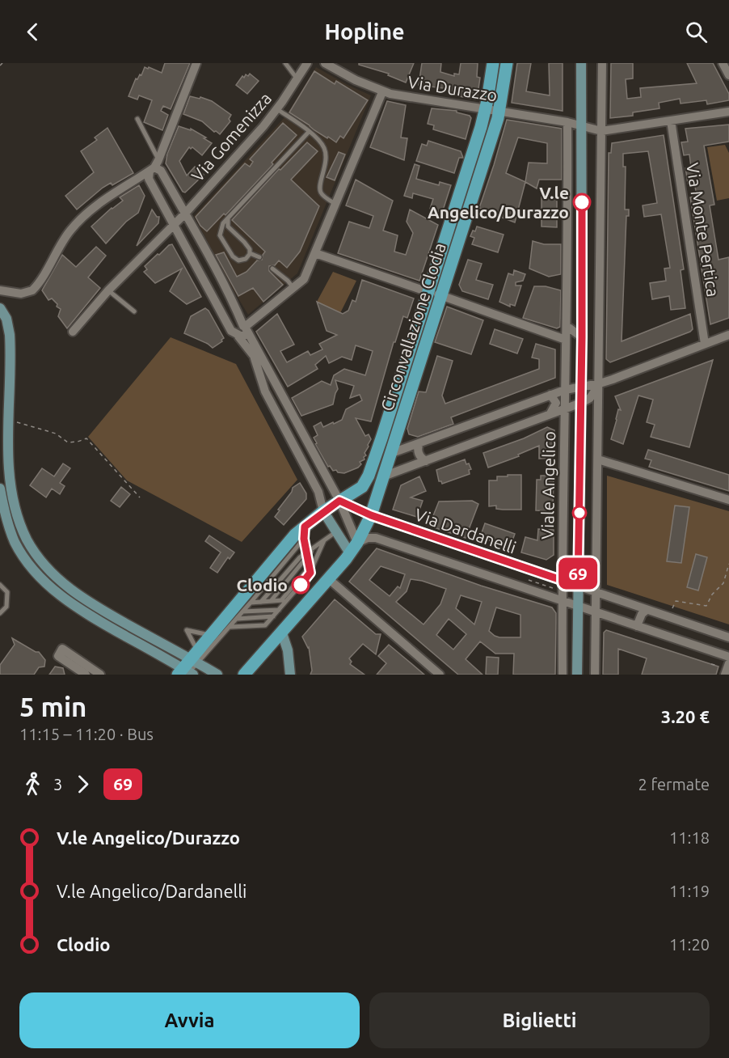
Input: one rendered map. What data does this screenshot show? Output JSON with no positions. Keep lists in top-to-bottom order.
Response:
{
  "streets": {
    "main road": ["Circonvallazione Clodia", "Viale Angelico"],
    "street": [
      "Via Durazzo",
      "Via Gomenizza",
      "Via Monte Pertica",
      "Via Dardanelli"
    ]
  },
  "crossings": [
    ["Via Durazzo", "Circonvallazione Clodia"],
    ["Via Durazzo", "Viale Angelico"],
    ["Circonvallazione Clodia", "Via Dardanelli"],
    ["Viale Angelico", "Via Dardanelli"]
  ],
  "places": ["V.le Angelico/Durazzo", "Clodio"],
  "lines": ["bus line 69"],
  "page": {
    "header": "Hopline",
    "on_map": "69",
    "heading": ["5 min", "11:15 – 11:20 · Bus", "3.20 €"],
    "legs": ["3", "69", "2 fermate"],
    "list": [
      {
        "name": "V.le Angelico/Durazzo",
        "value": "11:18"
      },
      {
        "name": "V.le Angelico/Dardanelli",
        "value": "11:19"
      },
      {
        "name": "Clodio",
        "value": "11:20"
      }
    ],
    "buttons": ["Avvia", "Biglietti"]
  }
}
